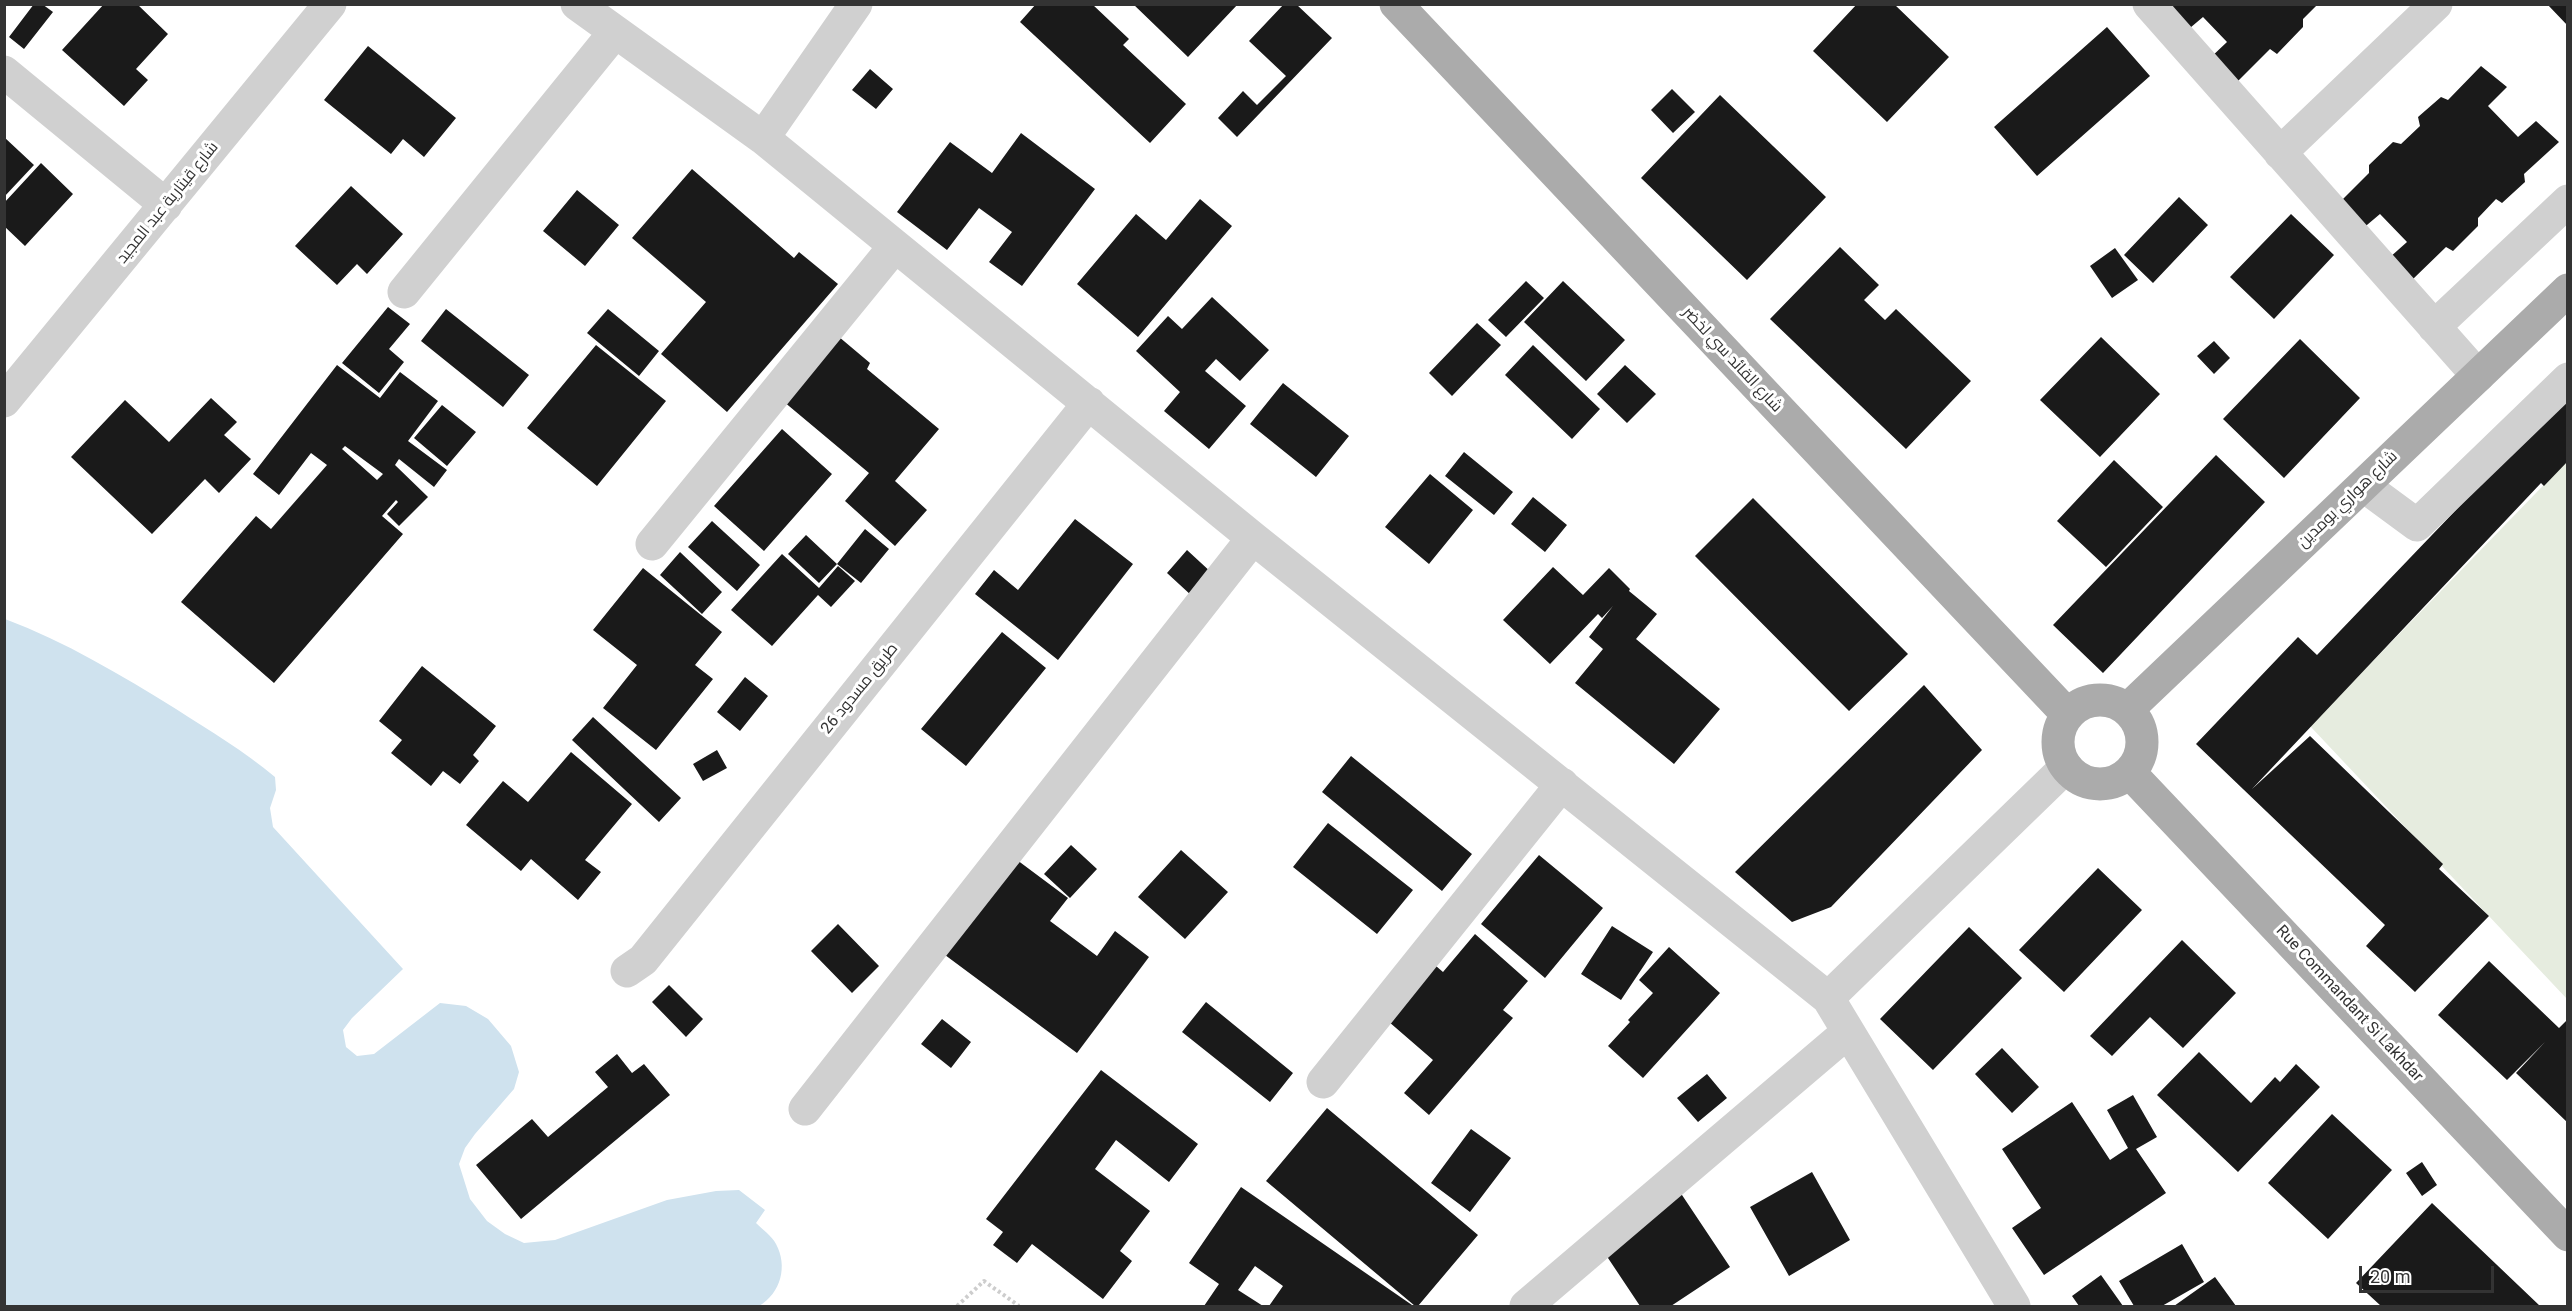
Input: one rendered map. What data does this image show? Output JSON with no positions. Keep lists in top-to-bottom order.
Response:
{
  "streets": {
    "main road": ["شارع القائد سي لخضر", "شارع هواري بومدين", "Rue Commandant Si Lakhdar"],
    "street": ["شارع قيتارية عبد المجيد", "طريق مسدود 26"]
  },
  "crossings": [
    ["شارع القائد سي لخضر", "شارع هواري بومدين"],
    ["شارع القائد سي لخضر", "Rue Commandant Si Lakhdar"],
    ["شارع هواري بومدين", "Rue Commandant Si Lakhdar"]
  ],
  "scale_bar": "20 m"
}
